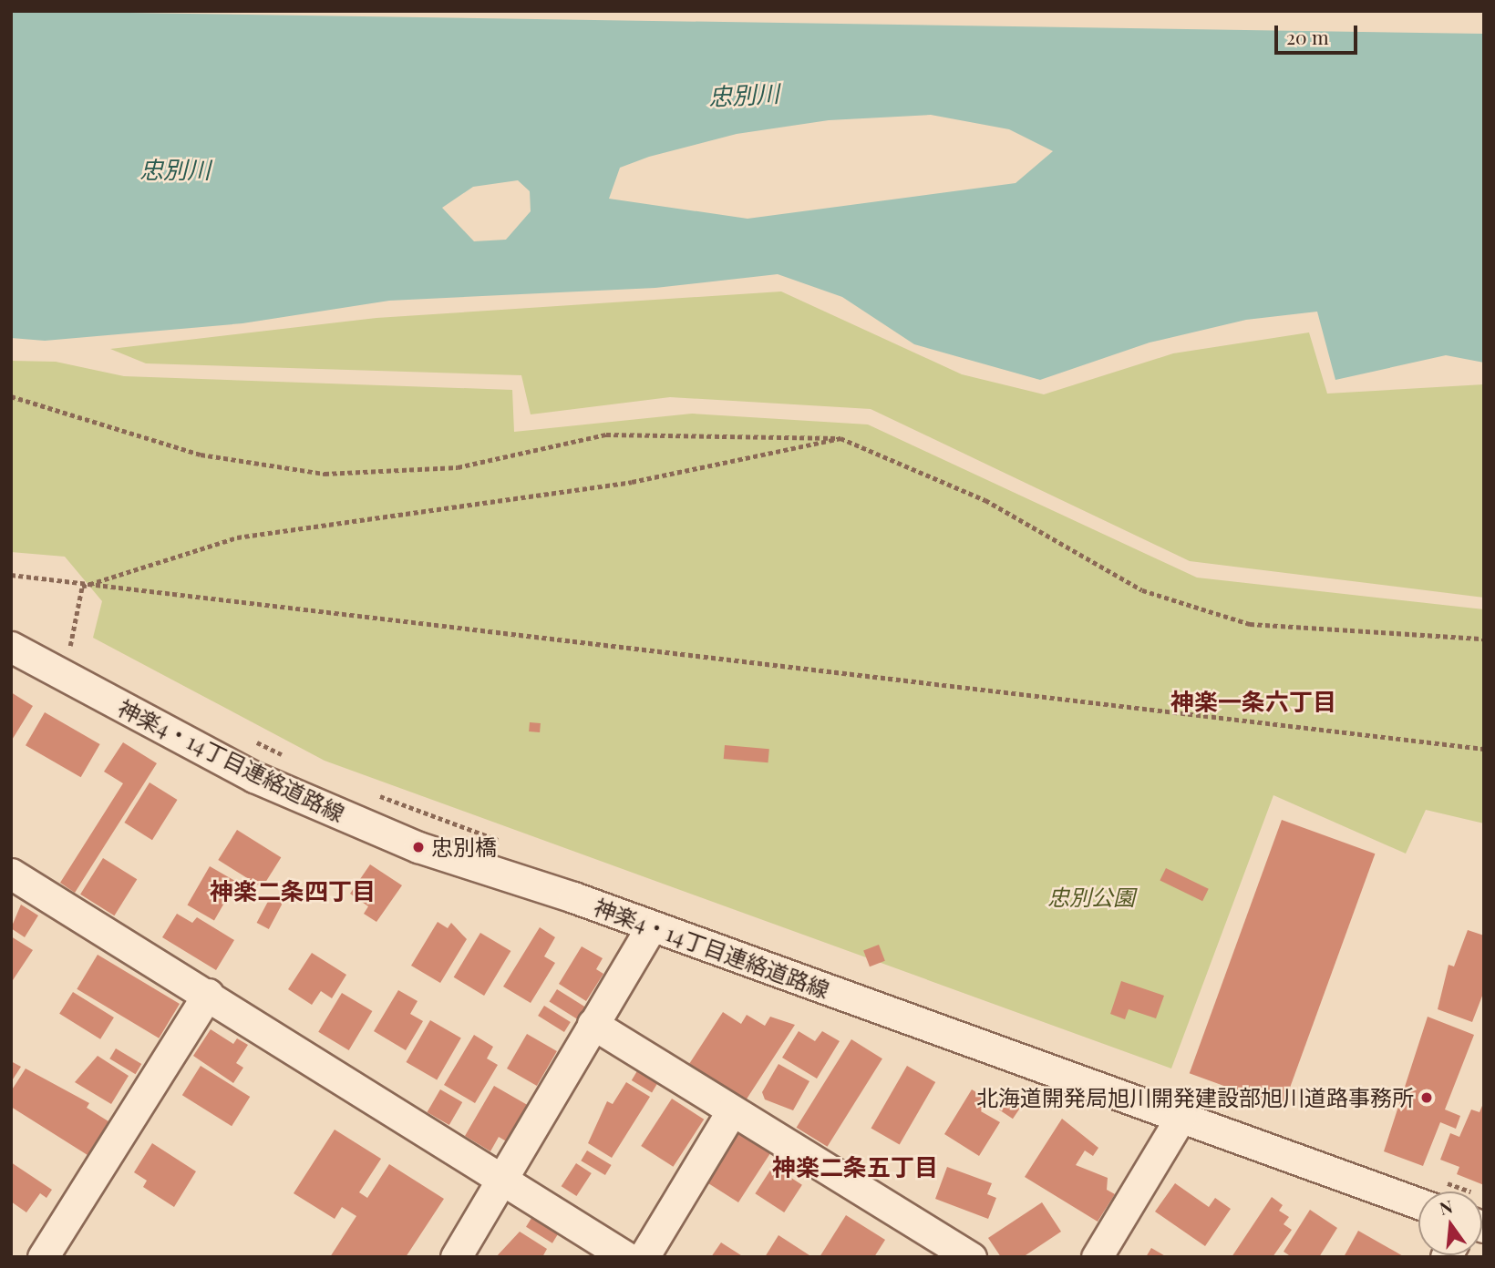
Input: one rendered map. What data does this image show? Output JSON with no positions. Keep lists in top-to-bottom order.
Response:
{
  "streets": {
    "street": ["神楽4・14丁目連絡道路線"]
  },
  "districts": ["神楽一条六丁目", "神楽二条四丁目", "神楽二条五丁目"],
  "water": ["忠別川"],
  "parks": ["忠別公園"],
  "places": ["忠別橋", "北海道開発局旭川開発建設部旭川道路事務所"],
  "scale_bar": "20 m",
  "north": "top"
}
